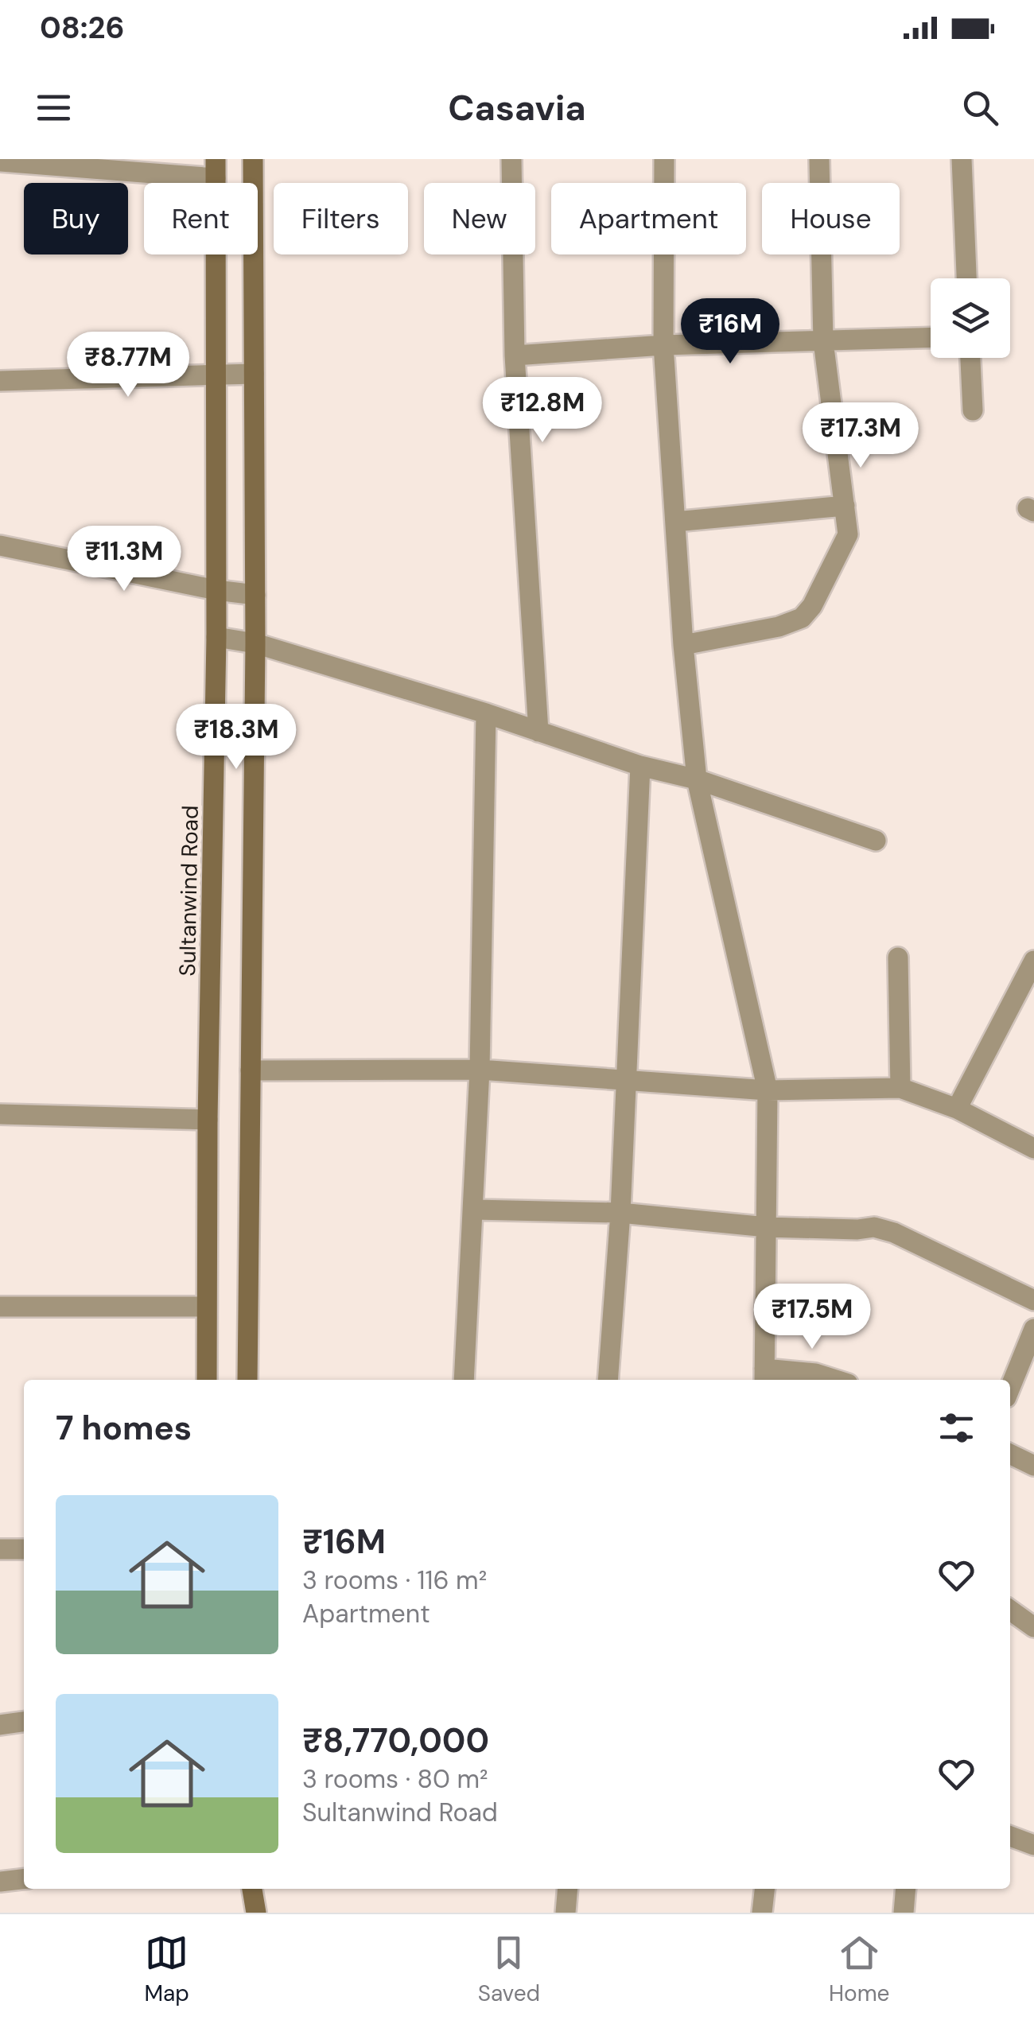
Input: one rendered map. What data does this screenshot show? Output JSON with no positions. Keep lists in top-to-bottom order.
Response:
{
  "streets": {
    "main road": ["Sultanwind Road"]
  },
  "page": {
    "status": "08:26",
    "header": "Casavia",
    "chip": [
      "Buy",
      "Rent",
      "Filters",
      "New",
      "Apartment",
      "House"
    ],
    "price": [
      "₹16M",
      "₹8.77M",
      "₹12.8M",
      "₹17.3M",
      "₹11.3M",
      "₹18.3M",
      "₹17.5M"
    ],
    "heading": "7 homes",
    "list": [
      {
        "name": "₹16M",
        "note": "3 rooms · 116 m² · Apartment"
      },
      {
        "name": "₹8,770,000",
        "note": "3 rooms · 80 m² · Sultanwind Road"
      }
    ],
    "tabs": ["Map", "Saved", "Home"]
  }
}
